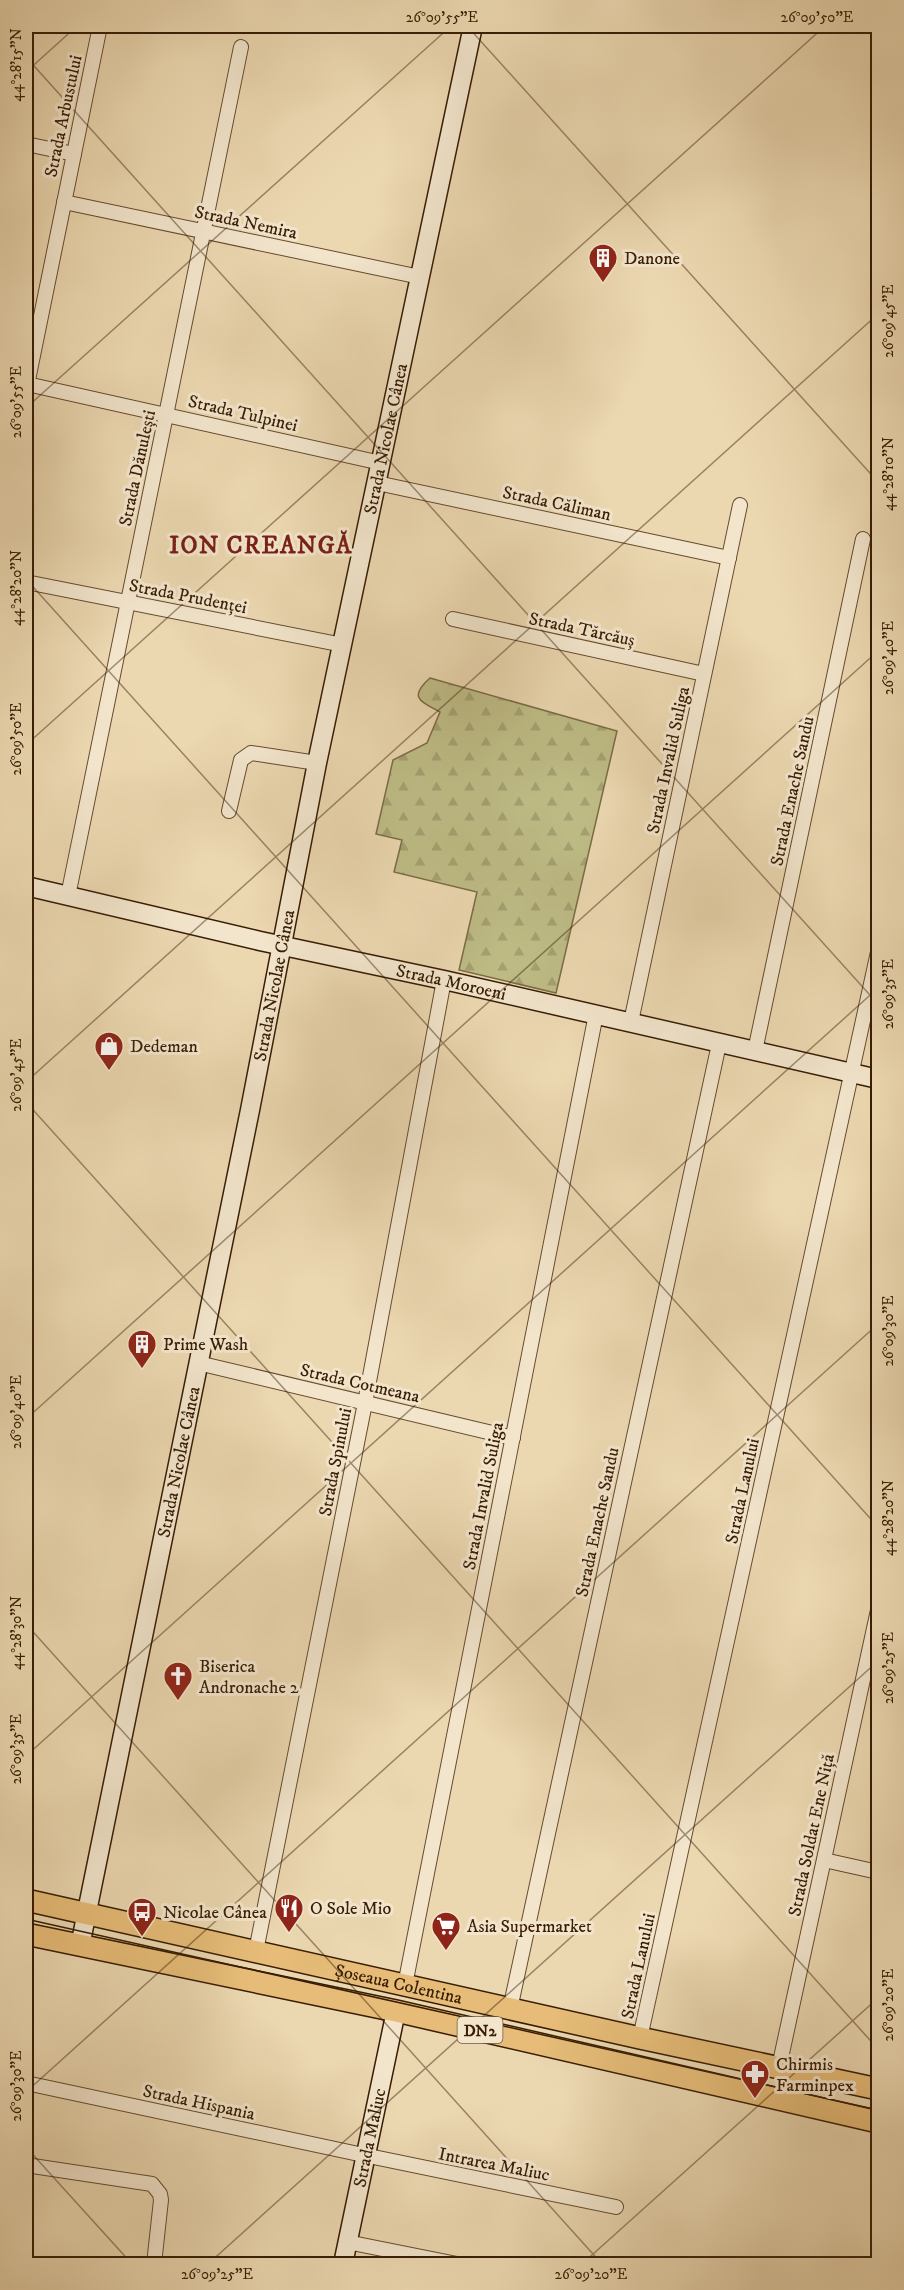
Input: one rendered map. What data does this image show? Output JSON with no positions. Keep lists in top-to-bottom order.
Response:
{
  "streets": {
    "main road": ["Șoseaua Colentina", "DN2"],
    "street": [
      "Strada Arbustului",
      "Strada Nemira",
      "Strada Tulpinei",
      "Strada Nicolae Cânea",
      "Strada Dănulești",
      "Strada Căliman",
      "Strada Prudenței",
      "Strada Tărcăuș",
      "Strada Invalid Suliga",
      "Strada Enache Sandu",
      "Strada Moroeni",
      "Strada Cotmeana",
      "Strada Spinului",
      "Strada Lanului",
      "Strada Soldat Ene Niță",
      "Strada Hispania",
      "Strada Maliuc",
      "Intrarea Maliuc"
    ]
  },
  "crossings": [
    ["Strada Arbustului", "Strada Nemira"],
    ["Strada Arbustului", "Strada Tulpinei"],
    ["Strada Nemira", "Strada Nicolae Cânea"],
    ["Strada Nemira", "Strada Dănulești"],
    ["Strada Tulpinei", "Strada Nicolae Cânea"],
    ["Strada Tulpinei", "Strada Dănulești"],
    ["Strada Nicolae Cânea", "Strada Căliman"],
    ["Strada Nicolae Cânea", "Strada Prudenței"],
    ["Strada Nicolae Cânea", "Strada Moroeni"],
    ["Strada Nicolae Cânea", "Strada Cotmeana"],
    ["Strada Nicolae Cânea", "Șoseaua Colentina"],
    ["Strada Dănulești", "Strada Prudenței"],
    ["Strada Dănulești", "Strada Moroeni"],
    ["Strada Căliman", "Strada Invalid Suliga"],
    ["Strada Tărcăuș", "Strada Invalid Suliga"],
    ["Strada Invalid Suliga", "Strada Moroeni"],
    ["Strada Invalid Suliga", "Strada Cotmeana"],
    ["Strada Invalid Suliga", "Șoseaua Colentina"],
    ["Strada Enache Sandu", "Strada Moroeni"],
    ["Strada Enache Sandu", "Șoseaua Colentina"],
    ["Strada Moroeni", "Strada Spinului"],
    ["Strada Moroeni", "Strada Lanului"],
    ["Strada Cotmeana", "Strada Spinului"],
    ["Strada Spinului", "Șoseaua Colentina"],
    ["Strada Lanului", "Șoseaua Colentina"],
    ["Strada Soldat Ene Niță", "Șoseaua Colentina"],
    ["Șoseaua Colentina", "Strada Maliuc"],
    ["Strada Hispania", "Strada Maliuc"],
    ["Strada Hispania", "Intrarea Maliuc"],
    ["Strada Maliuc", "Intrarea Maliuc"]
  ],
  "districts": ["ION CREANGĂ"],
  "places": {
    "building": ["Danone", "Prime Wash"],
    "shop": ["Dedeman"],
    "church": ["Biserica Andronache 2"],
    "restaurant": ["O Sole Mio"],
    "bus stop": ["Nicolae Cânea"],
    "supermarket": ["Asia Supermarket"],
    "pharmacy": ["Chirmis Farminpex"]
  },
  "coordinates": [
    "26°09'55\"E",
    "26°09'50\"E",
    "44°28'15\"N",
    "26°09'45\"E",
    "44°28'10\"N",
    "44°28'20\"N",
    "26°09'40\"E",
    "26°09'35\"E",
    "26°09'30\"E",
    "44°28'30\"N",
    "26°09'25\"E",
    "26°09'20\"E"
  ]
}
